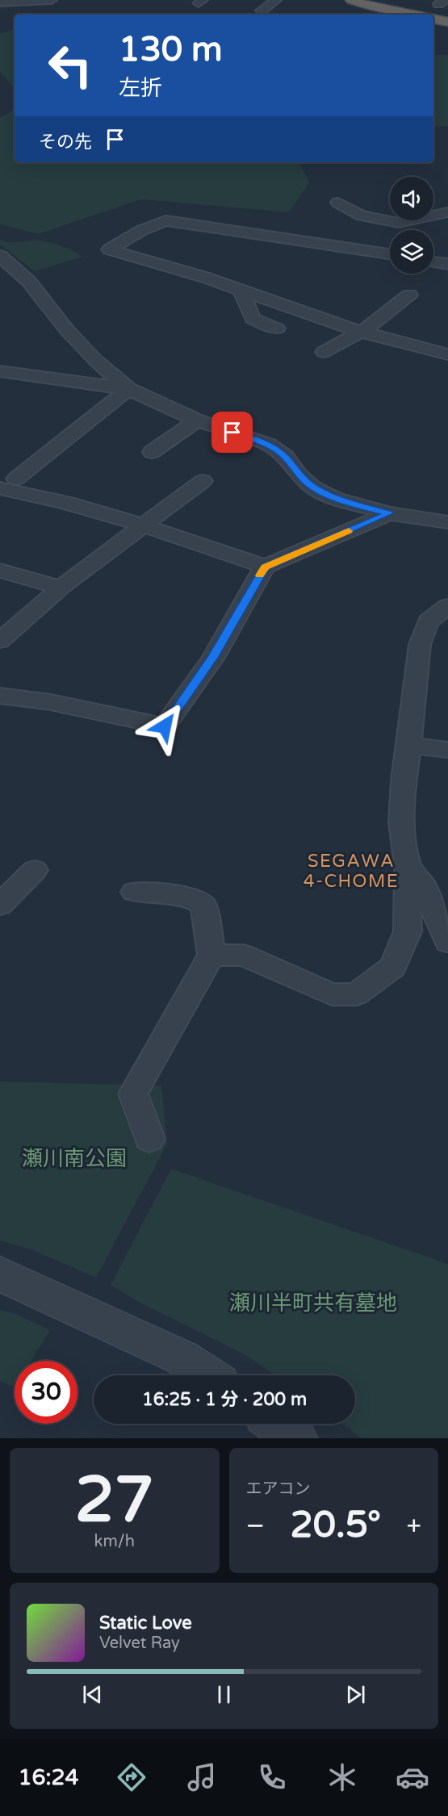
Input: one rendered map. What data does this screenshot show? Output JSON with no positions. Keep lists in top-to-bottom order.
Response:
{
  "districts": ["SEGAWA 4-CHOME"],
  "parks": ["瀬川南公園", "瀬川半町共有墓地"],
  "page": {
    "turn": ["130 m", "左折"],
    "then": "その先",
    "limit": "30",
    "trip": "16:25 · 1 分 · 200 m",
    "tile": [
      ["27", "km/h"],
      "エアコン"
    ],
    "heat": ["−", "20.5°", "+"],
    "song": ["Static Love", "Velvet Ray"],
    "tabs": "16:24"
  }
}
